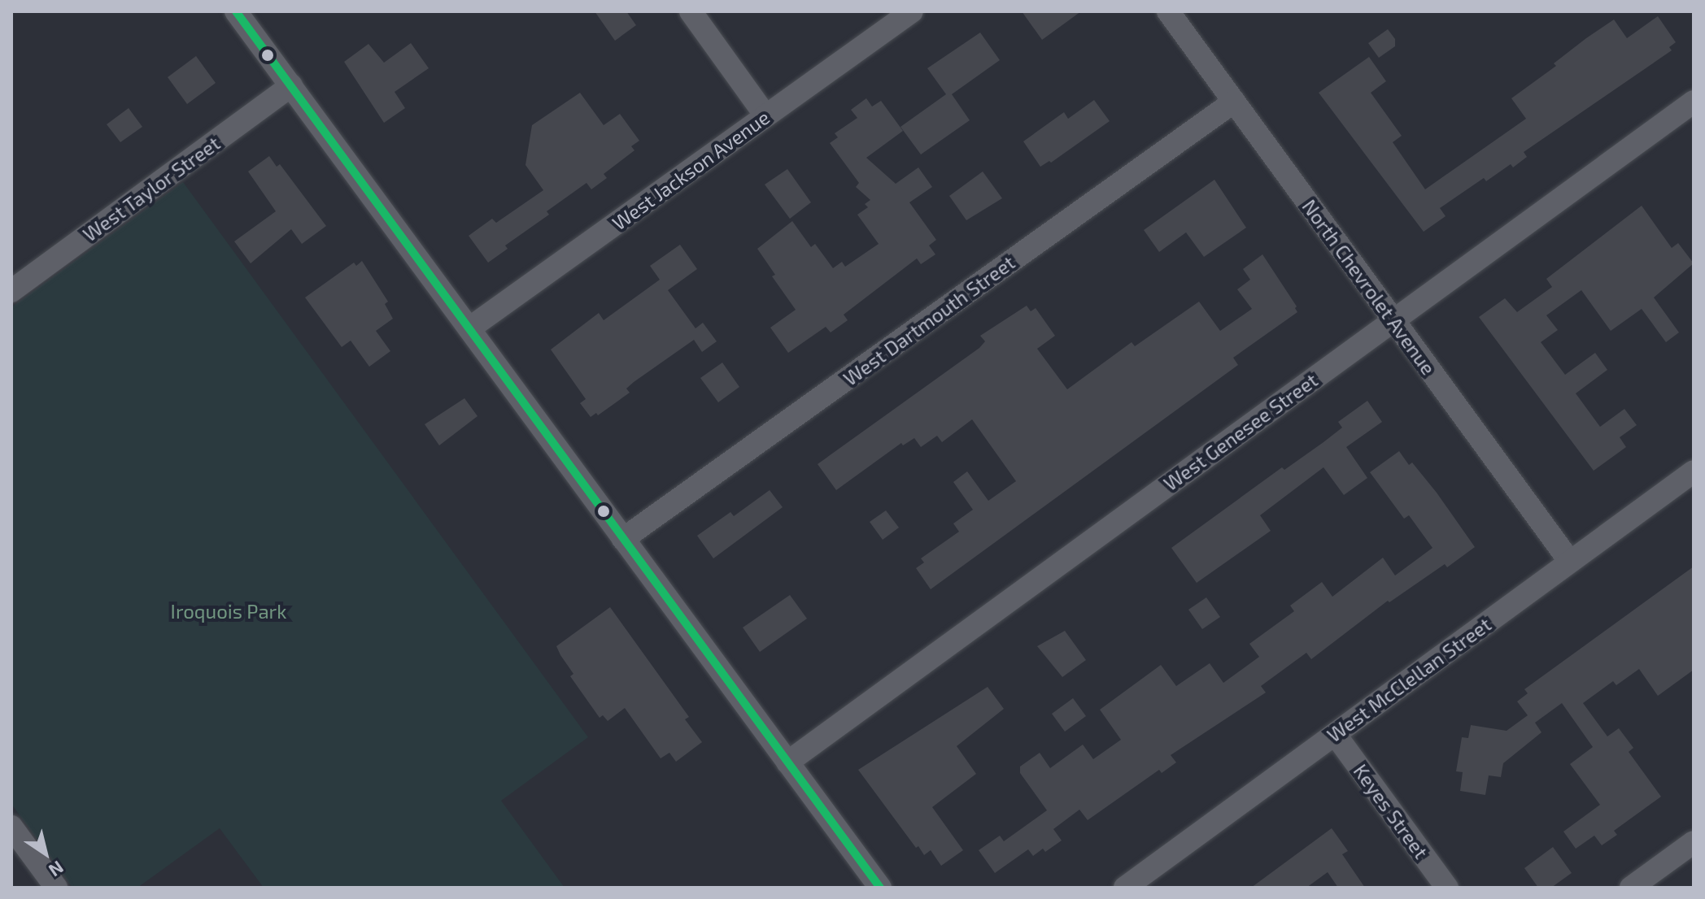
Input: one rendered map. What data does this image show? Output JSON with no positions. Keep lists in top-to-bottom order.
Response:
{
  "streets": {
    "street": [
      "West Jackson Avenue",
      "West Taylor Street",
      "North Chevrolet Avenue",
      "West Dartmouth Street",
      "West Genesee Street",
      "West McClellan Street",
      "Keyes Street"
    ]
  },
  "crossings": [
    ["North Chevrolet Avenue", "West Dartmouth Street"],
    ["North Chevrolet Avenue", "West Genesee Street"],
    ["North Chevrolet Avenue", "West McClellan Street"],
    ["West McClellan Street", "Keyes Street"]
  ],
  "parks": ["Iroquois Park"],
  "north": "bottom right"
}
